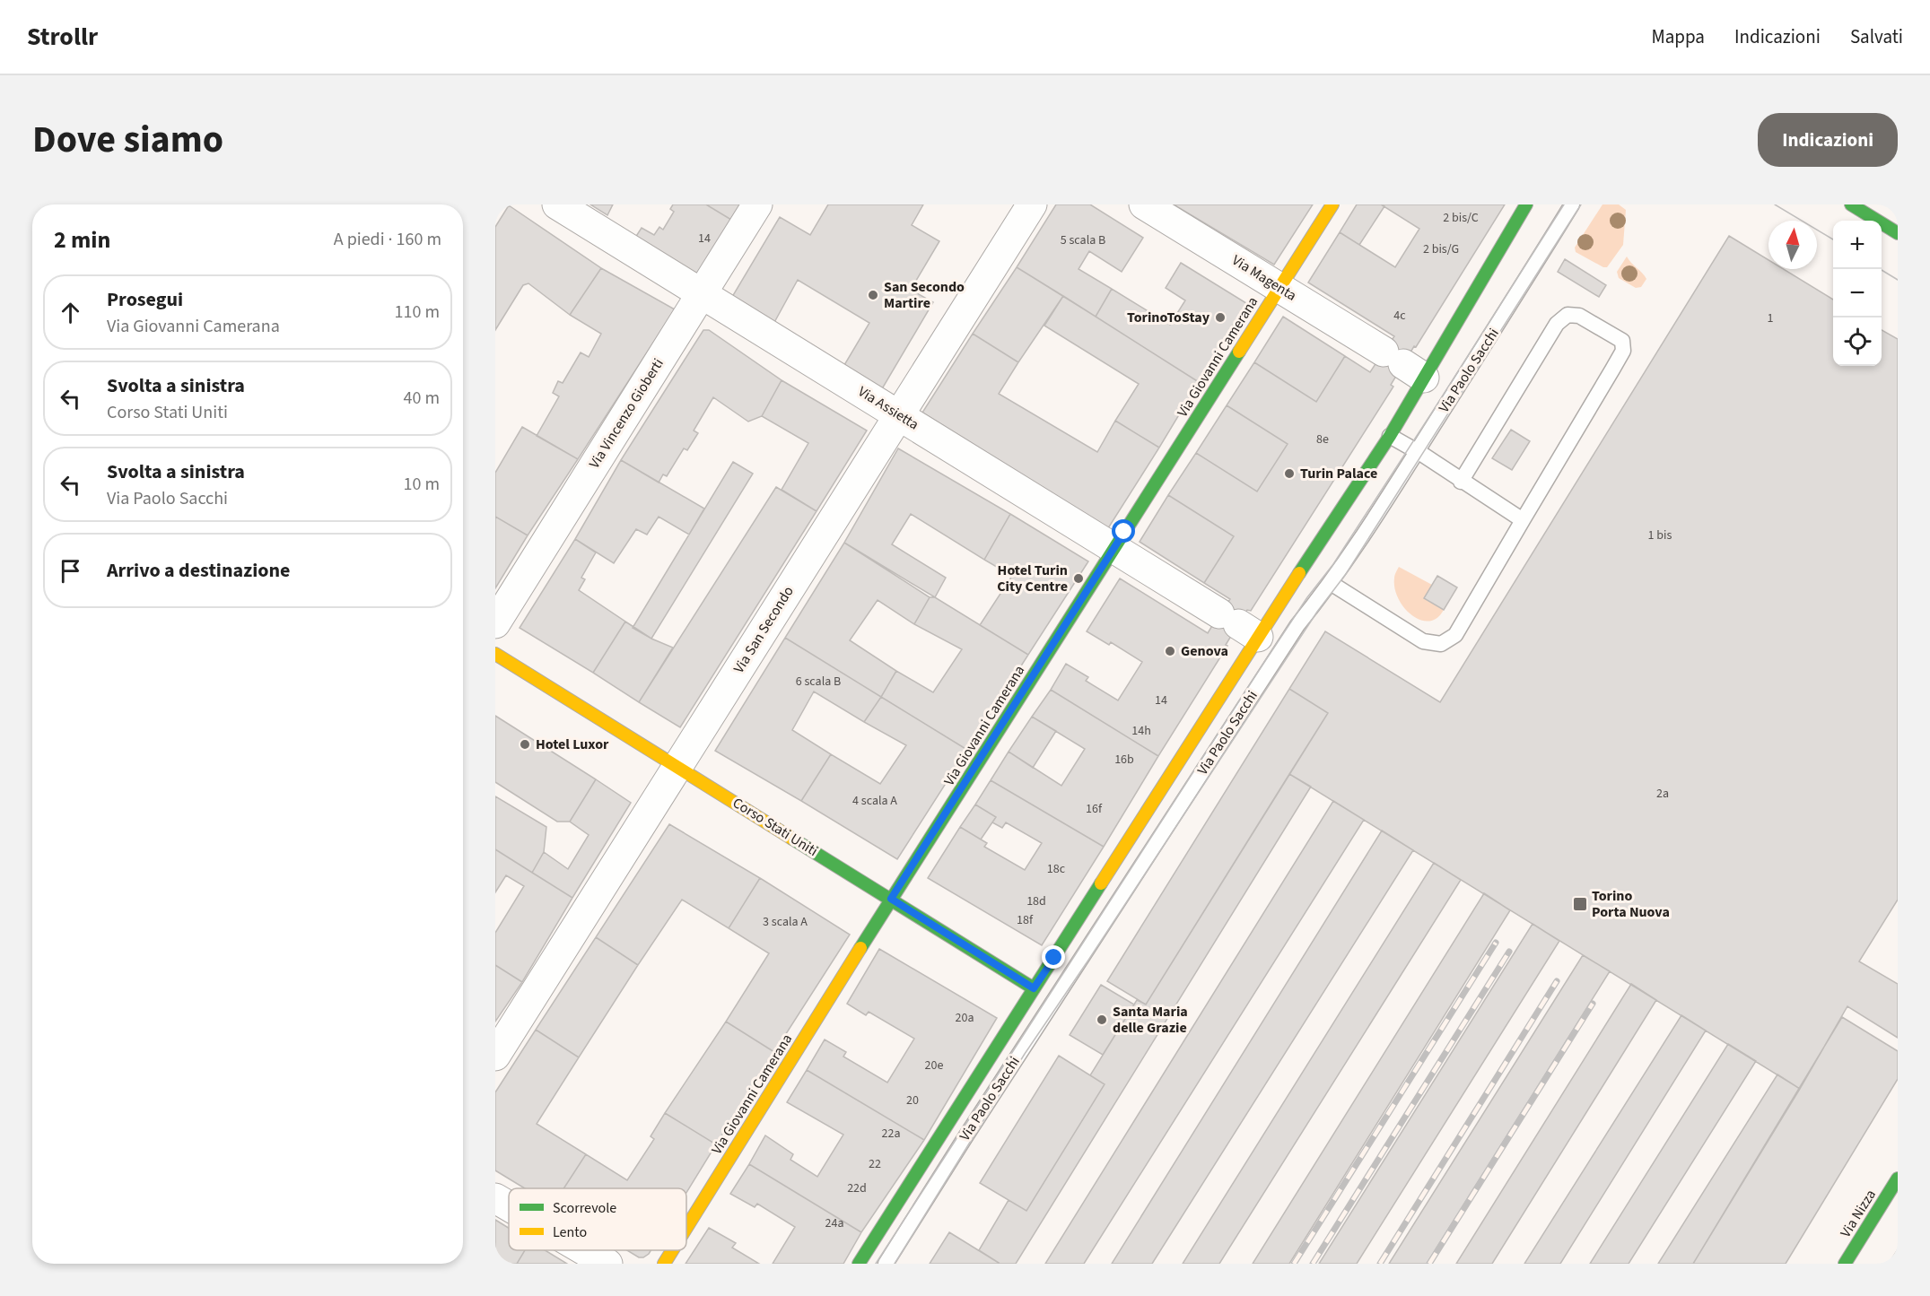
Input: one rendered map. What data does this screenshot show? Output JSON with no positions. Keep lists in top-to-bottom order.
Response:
{
  "streets": {
    "street": [
      "Via Magenta",
      "Via Giovanni Camerana",
      "Via Paolo Sacchi",
      "Via Assietta",
      "Via Vincenzo Gioberti",
      "Via San Secondo",
      "Corso Stati Uniti",
      "Via Nizza"
    ]
  },
  "crossings": [
    ["Via Magenta", "Via Giovanni Camerana"],
    ["Via Magenta", "Via Paolo Sacchi"],
    ["Via Giovanni Camerana", "Via Assietta"],
    ["Via Giovanni Camerana", "Corso Stati Uniti"],
    ["Via Paolo Sacchi", "Via Assietta"],
    ["Via Paolo Sacchi", "Corso Stati Uniti"],
    ["Via Assietta", "Via Vincenzo Gioberti"],
    ["Via Assietta", "Via San Secondo"],
    ["Via San Secondo", "Corso Stati Uniti"]
  ],
  "places": {
    "other": [
      "San Secondo Martire",
      "TorinoToStay",
      "Turin Palace",
      "Hotel Turin City Centre",
      "Genova",
      "Hotel Luxor",
      "Santa Maria delle Grazie"
    ],
    "transit": ["Torino Porta Nuova"]
  },
  "house_numbers": [
    "2 bis/C",
    "14",
    "5 scala B",
    "2 bis/G",
    "4c",
    "1",
    "8e",
    "1 bis",
    "6 scala B",
    "14",
    "14h",
    "16b",
    "2a",
    "4 scala A",
    "16f",
    "18c",
    "18d",
    "18f",
    "3 scala A",
    "20a",
    "20e",
    "20",
    "22a",
    "22",
    "22d",
    "24a"
  ],
  "legend": ["Scorrevole", "Lento"],
  "north": "top",
  "page": {
    "header": "Strollr",
    "nav": ["Mappa", "Indicazioni", "Salvati"],
    "title": "Dove siamo",
    "buttons": "Indicazioni",
    "heading": ["2 min", "A piedi · 160 m"],
    "map_buttons": ["+", "−"],
    "list": [
      ["Prosegui", "Via Giovanni Camerana", "110 m"],
      ["Svolta a sinistra", "Corso Stati Uniti", "40 m"],
      ["Svolta a sinistra", "Via Paolo Sacchi", "10 m"],
      "Arrivo a destinazione"
    ]
  }
}
